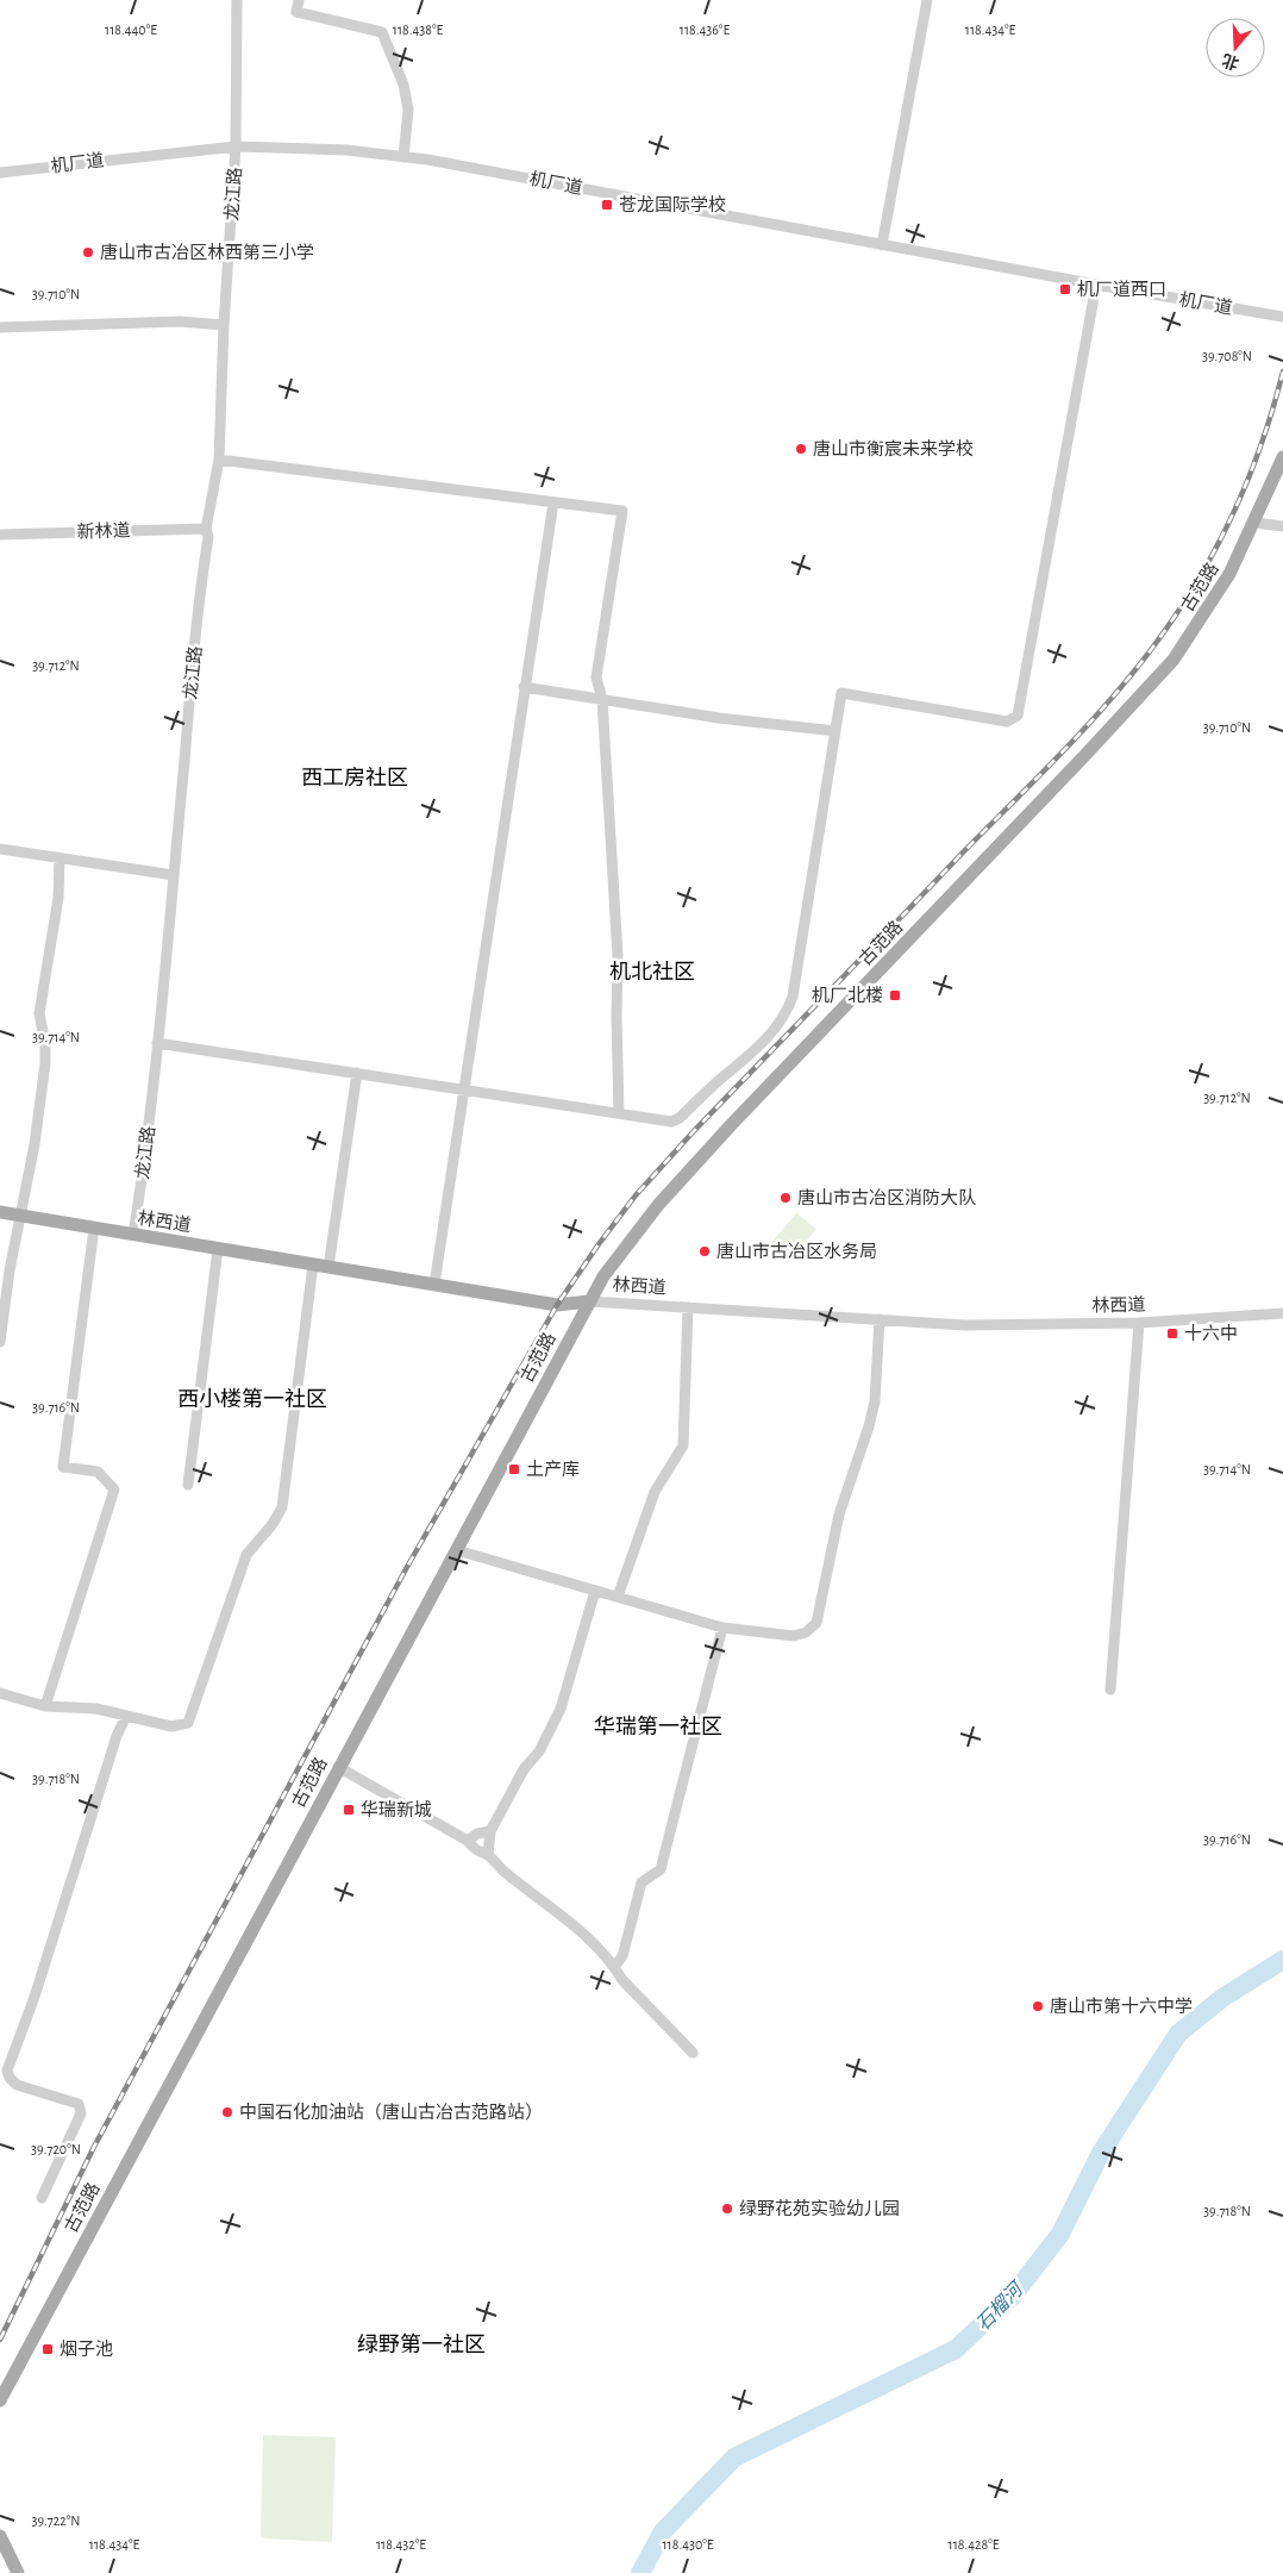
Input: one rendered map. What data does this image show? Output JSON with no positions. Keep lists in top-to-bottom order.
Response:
{
  "streets": {
    "main road": ["古范路", "林西道"],
    "street": ["机厂道", "龙江路", "新林道"]
  },
  "crossings": [
    ["机厂道", "龙江路"],
    ["龙江路", "新林道"],
    ["龙江路", "林西道"],
    ["古范路", "林西道"]
  ],
  "districts": [
    "西工房社区",
    "机北社区",
    "西小楼第一社区",
    "华瑞第一社区",
    "绿野第一社区"
  ],
  "water": ["石榴河"],
  "places": {
    "transit": [
      "苍龙国际学校",
      "机厂道西口",
      "机厂北楼",
      "十六中",
      "土产库",
      "华瑞新城",
      "烟子池"
    ],
    "other": [
      "唐山市古冶区林西第三小学",
      "唐山市衡宸未来学校",
      "唐山市古冶区消防大队",
      "唐山市古冶区水务局",
      "唐山市第十六中学",
      "中国石化加油站（唐山古冶古范路站）",
      "绿野花苑实验幼儿园"
    ]
  },
  "north": "bottom",
  "coordinates": [
    "118.440°E",
    "118.438°E",
    "118.434°E",
    "118.436°E",
    "39.710°N",
    "39.708°N",
    "39.712°N",
    "39.714°N",
    "39.716°N",
    "39.718°N",
    "39.720°N",
    "39.722°N",
    "118.432°E",
    "118.430°E",
    "118.428°E"
  ]
}
